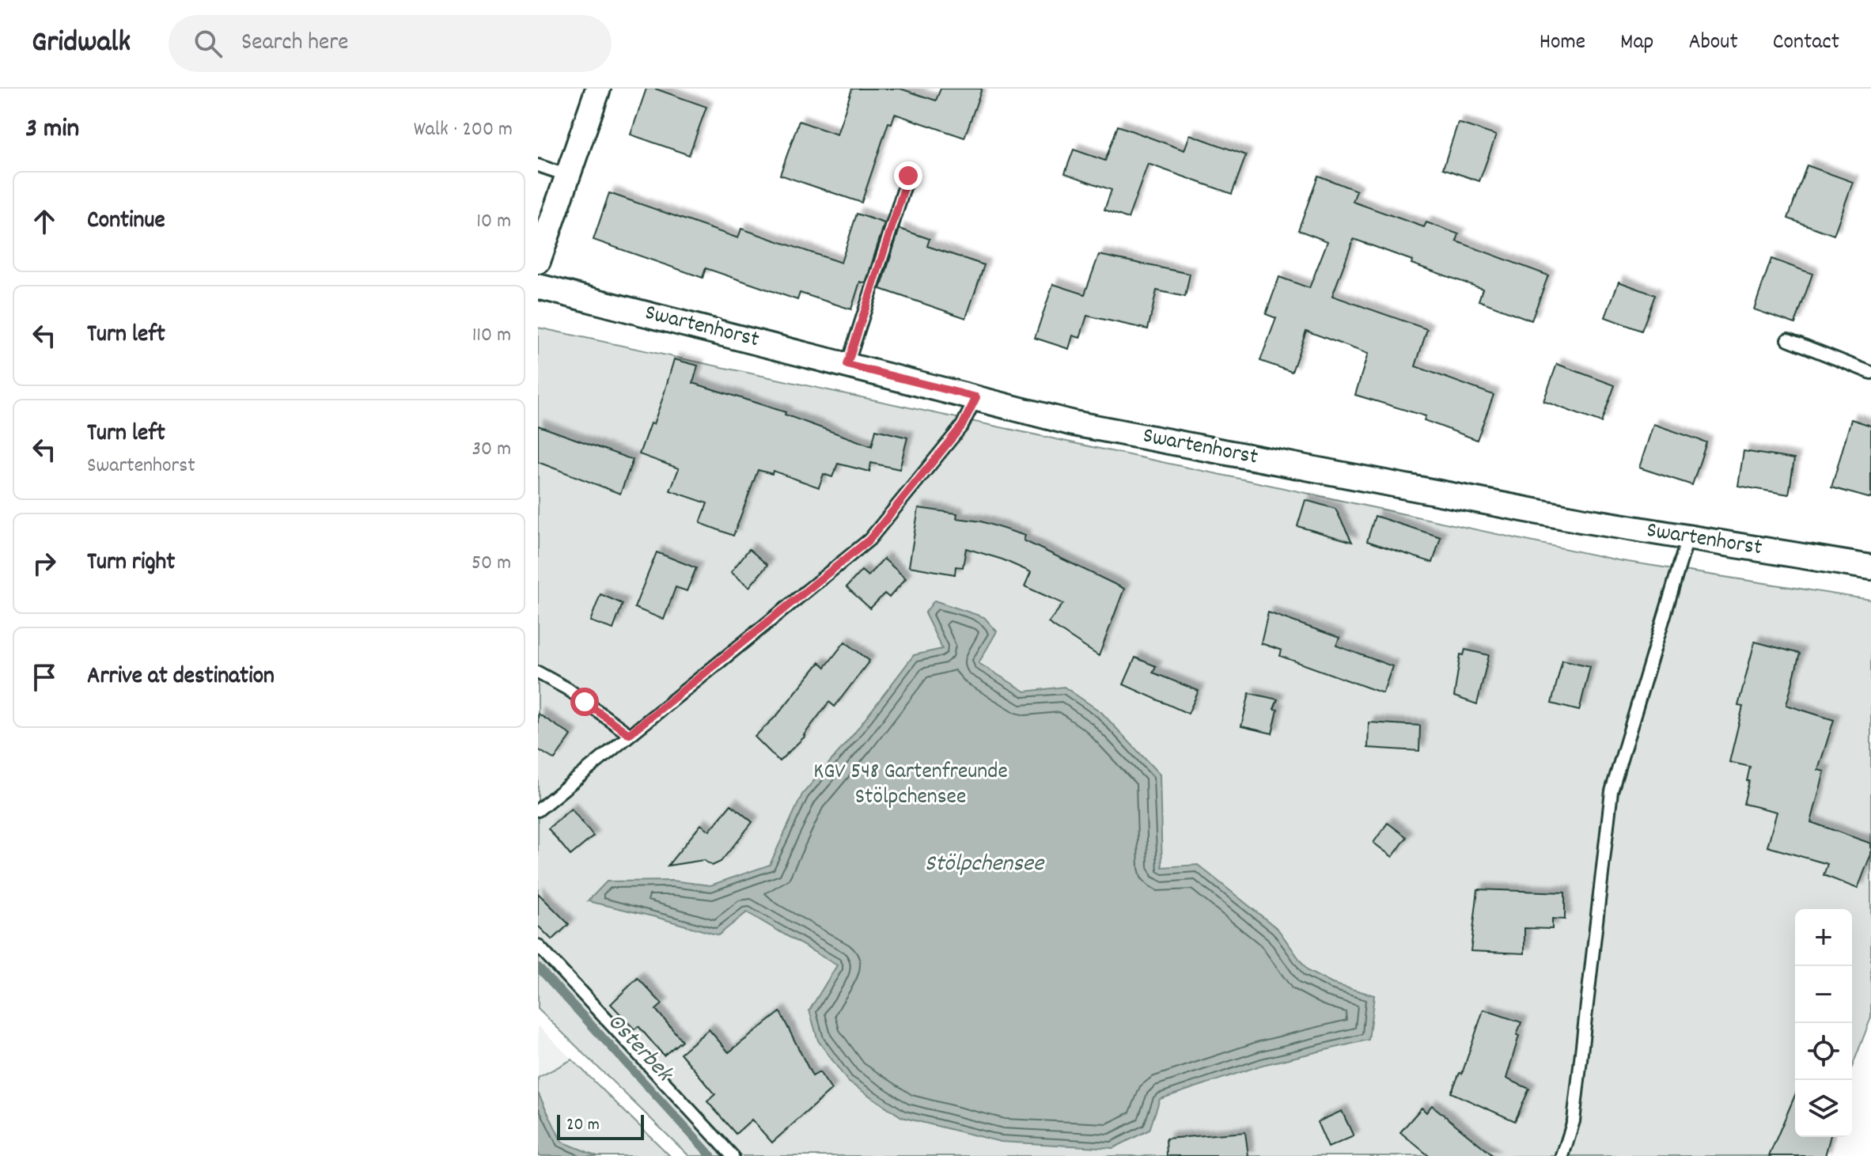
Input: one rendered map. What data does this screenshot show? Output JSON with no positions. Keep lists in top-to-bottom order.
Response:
{
  "streets": {
    "street": ["Swartenhorst"]
  },
  "water": ["Stölpchensee", "Osterbek"],
  "parks": ["KGV 548 Gartenfreunde Stölpchensee"],
  "scale_bar": "20 m",
  "page": {
    "header": "Gridwalk",
    "search": "Search here",
    "nav": [
      "Home",
      "Map",
      "About",
      "Contact"
    ],
    "heading": ["3 min", "Walk · 200 m"],
    "list": [
      ["Continue", "10 m"],
      ["Turn left", "110 m"],
      ["Turn left", "Swartenhorst", "30 m"],
      ["Turn right", "50 m"],
      "Arrive at destination"
    ],
    "map_buttons": ["+", "−"],
    "scale": "20 m"
  }
}
